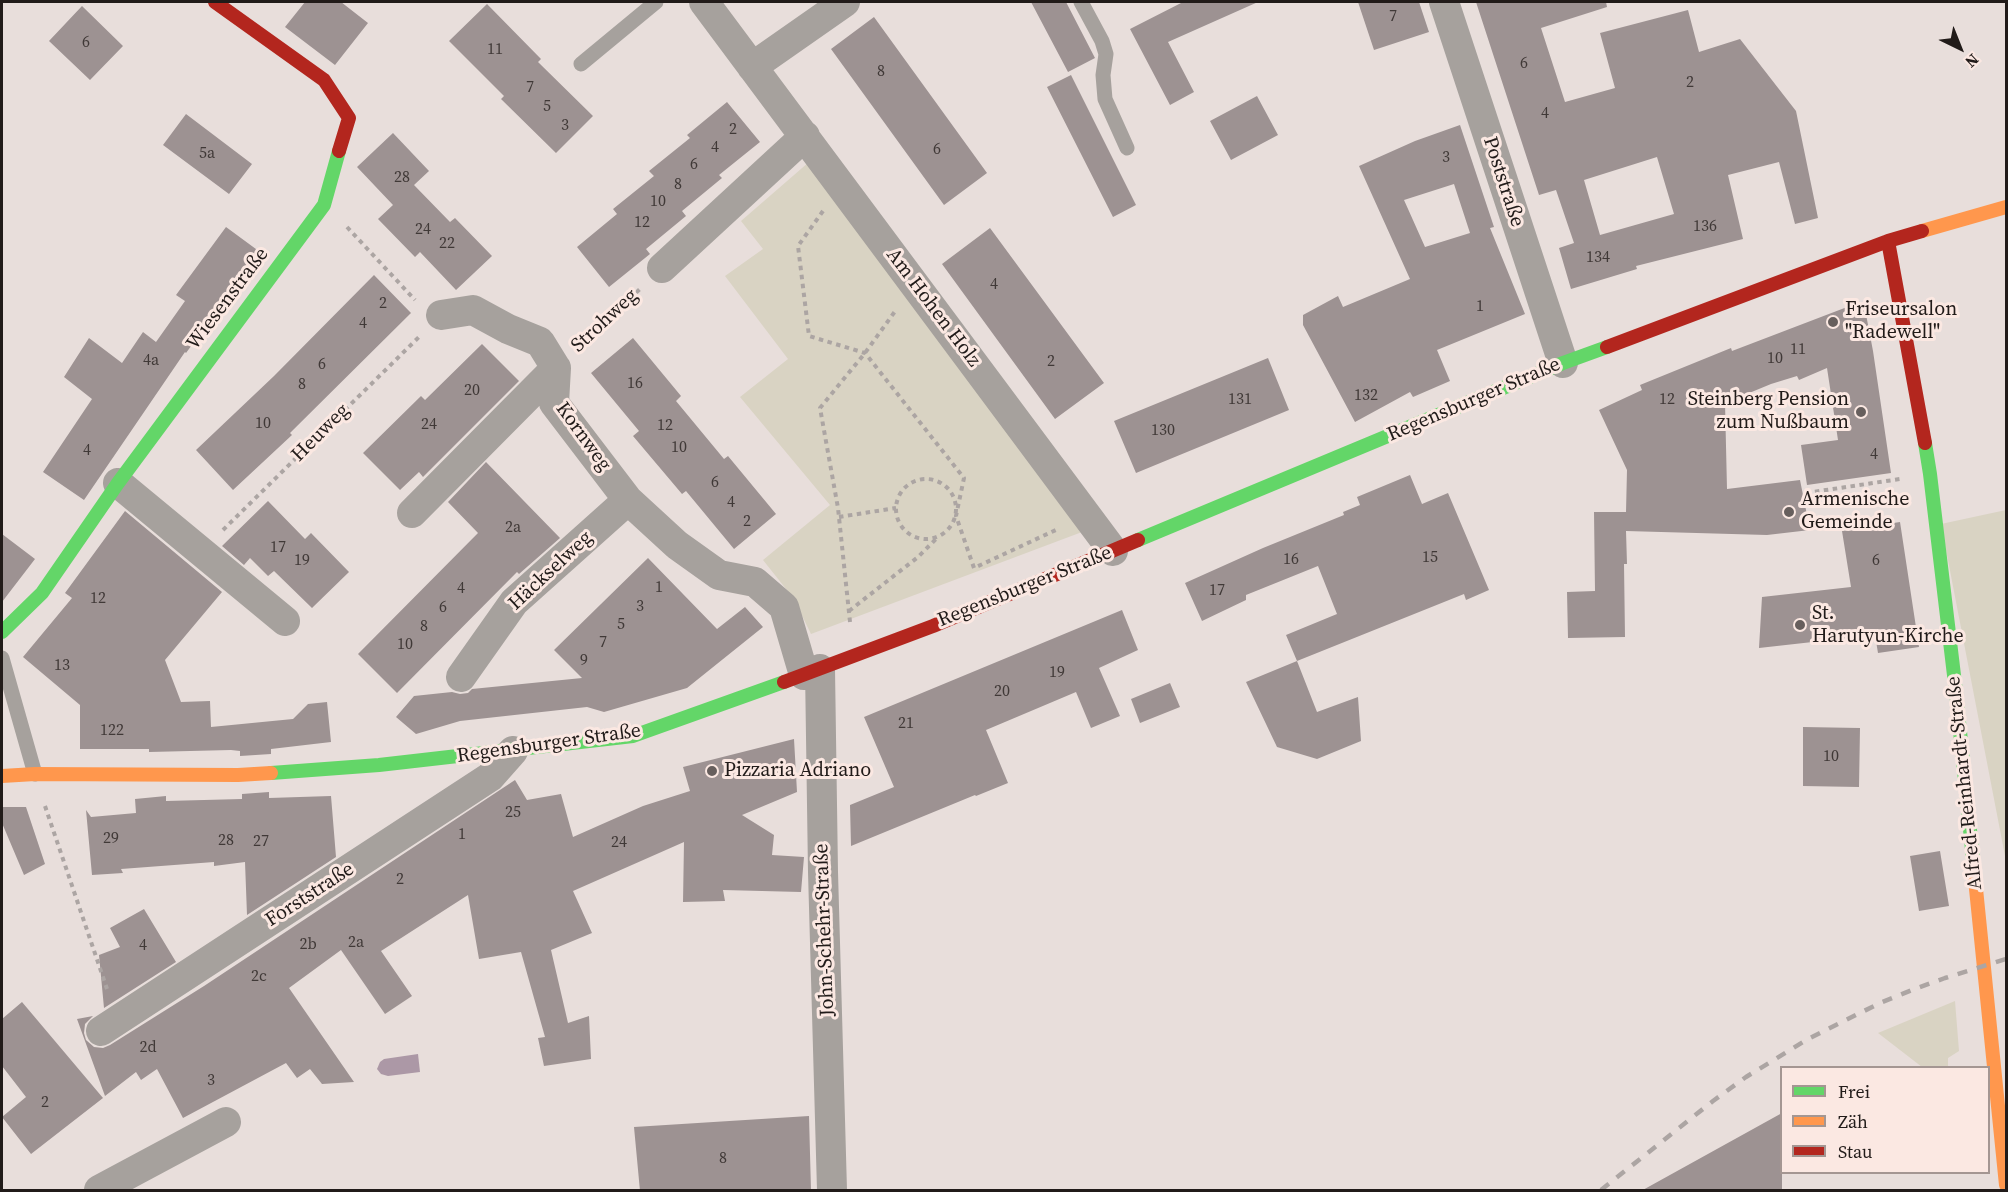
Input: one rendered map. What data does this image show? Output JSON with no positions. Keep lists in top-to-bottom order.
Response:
{
  "streets": {
    "main road": ["Wiesenstraße", "Regensburger Straße", "Alfred-Reinhardt-Straße"],
    "street": [
      "Poststraße",
      "Am Hohen Holz",
      "Strohweg",
      "Kornweg",
      "Häckselweg",
      "Forststraße",
      "John-Schehr-Straße"
    ],
    "path": ["Heuweg"]
  },
  "crossings": [
    ["Poststraße", "Regensburger Straße"],
    ["Am Hohen Holz", "Regensburger Straße"],
    ["Strohweg", "Kornweg"],
    ["Regensburger Straße", "Kornweg"],
    ["Regensburger Straße", "Alfred-Reinhardt-Straße"],
    ["Regensburger Straße", "Forststraße"],
    ["Regensburger Straße", "John-Schehr-Straße"],
    ["Kornweg", "Häckselweg"],
    ["Kornweg", "John-Schehr-Straße"]
  ],
  "places": [
    "Friseursalon \"Radewell\"",
    "Steinberg Pension zum Nußbaum",
    "Armenische Gemeinde",
    "St. Harutyun-Kirche",
    "Pizzaria Adriano"
  ],
  "house_numbers": [
    "7",
    "6",
    "11",
    "6",
    "8",
    "2",
    "7",
    "5",
    "4",
    "3",
    "2",
    "4",
    "6",
    "5a",
    "3",
    "6",
    "28",
    "8",
    "10",
    "12",
    "136",
    "24",
    "22",
    "134",
    "4",
    "2",
    "1",
    "4",
    "11",
    "10",
    "4a",
    "2",
    "6",
    "16",
    "8",
    "20",
    "132",
    "131",
    "12",
    "10",
    "24",
    "12",
    "130",
    "10",
    "4",
    "4",
    "6",
    "4",
    "2",
    "2a",
    "17",
    "15",
    "16",
    "19",
    "6",
    "1",
    "4",
    "17",
    "12",
    "3",
    "6",
    "5",
    "8",
    "7",
    "10",
    "9",
    "13",
    "19",
    "20",
    "21",
    "122",
    "10",
    "25",
    "1",
    "29",
    "28",
    "27",
    "24",
    "2",
    "2a",
    "2b",
    "4",
    "2c",
    "2d",
    "3",
    "2",
    "8"
  ],
  "legend": ["Frei", "Zäh", "Stau"],
  "north": "bottom right"
}
